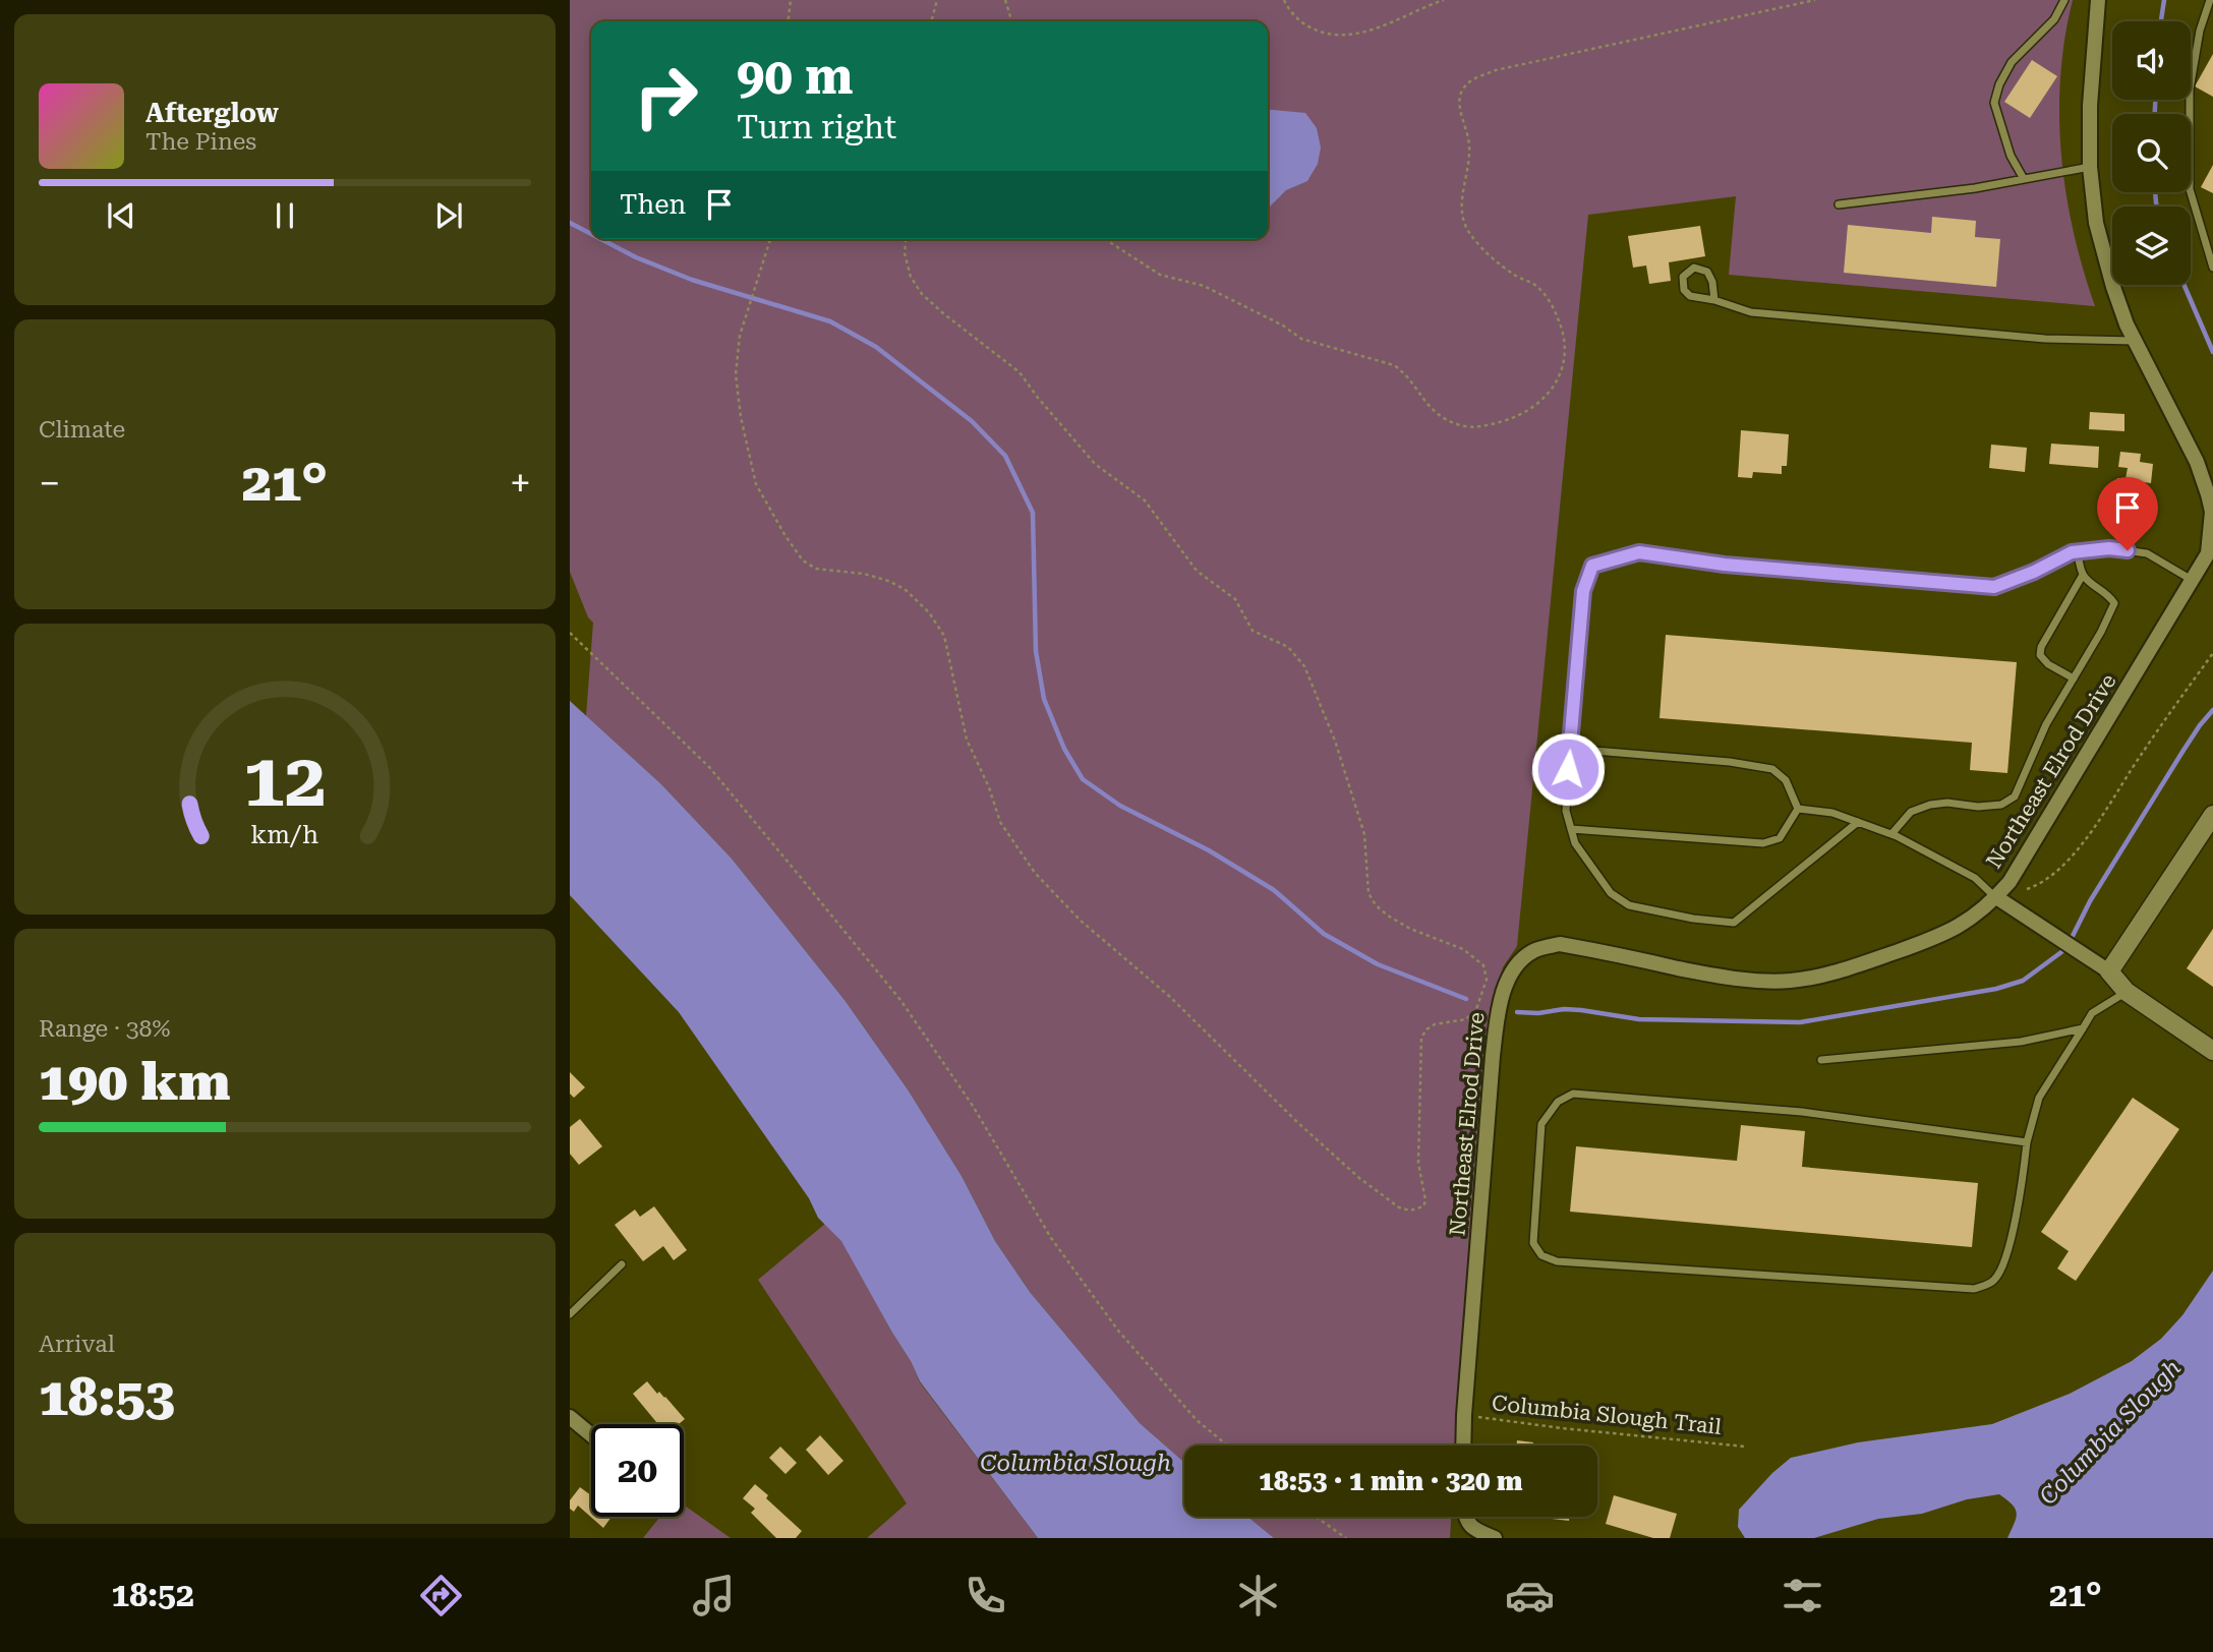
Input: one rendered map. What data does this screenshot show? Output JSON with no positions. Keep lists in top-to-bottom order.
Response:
{
  "streets": {
    "street": ["Northeast Elrod Drive"],
    "path": ["Columbia Slough Trail"]
  },
  "crossings": [
    ["Northeast Elrod Drive", "Columbia Slough Trail"]
  ],
  "water": ["Columbia Slough"],
  "page": {
    "turn": ["90 m", "Turn right"],
    "song": ["Afterglow", "The Pines"],
    "then": "Then",
    "tile": [
      "Climate",
      ["Range · 38%", "190 km"],
      ["Arrival", "18:53"]
    ],
    "heat": ["−", "21°", "+"],
    "limit": "20",
    "trip": "18:53 · 1 min · 320 m",
    "tabs": ["18:52", "21°"],
    "gauge": ["12", "km/h"]
  }
}
